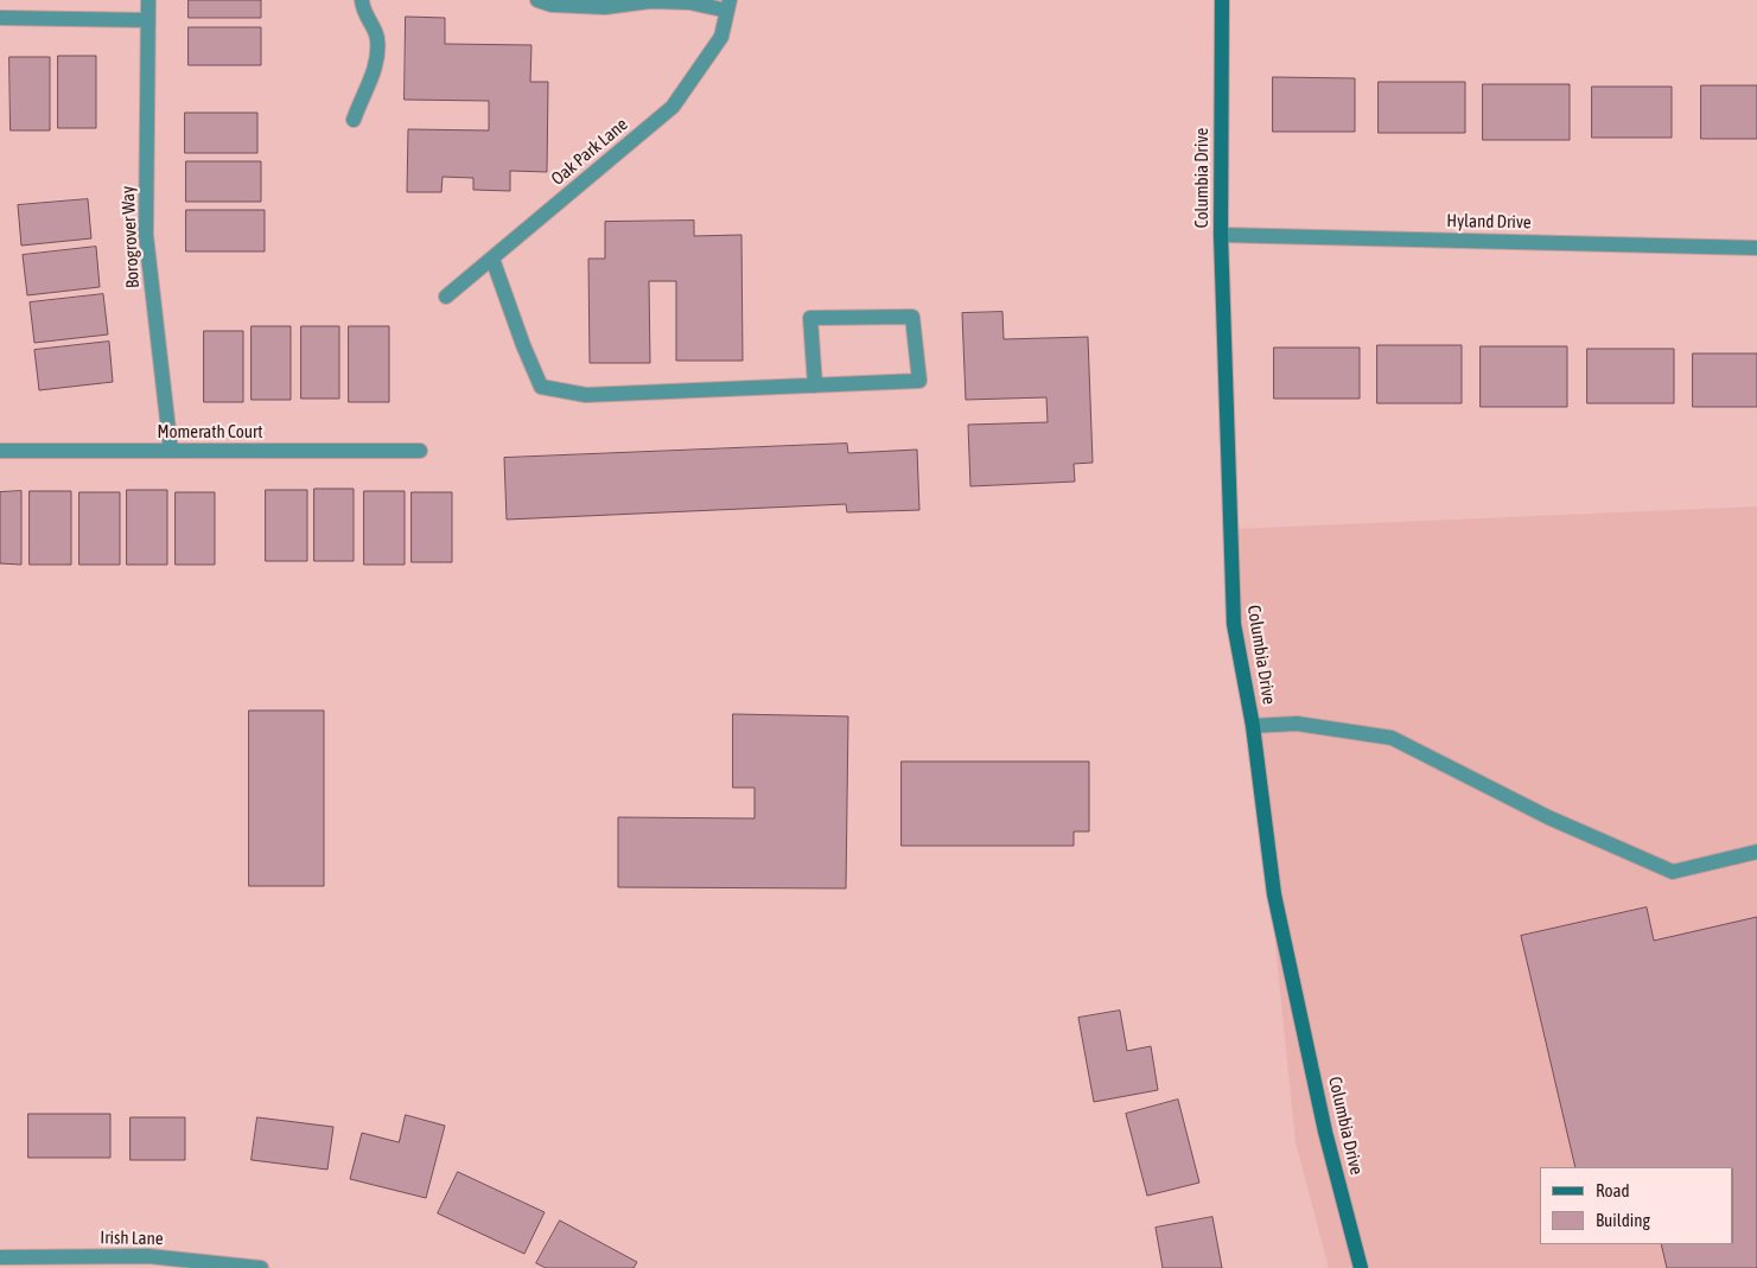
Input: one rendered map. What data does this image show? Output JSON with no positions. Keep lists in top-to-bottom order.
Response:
{
  "streets": {
    "main road": ["Columbia Drive"],
    "street": [
      "Oak Park Lane",
      "Hyland Drive",
      "Borogrover Way",
      "Momerath Court",
      "Irish Lane"
    ]
  },
  "crossings": [
    ["Columbia Drive", "Hyland Drive"],
    ["Borogrover Way", "Momerath Court"]
  ],
  "legend": ["Road", "Building"]
}
